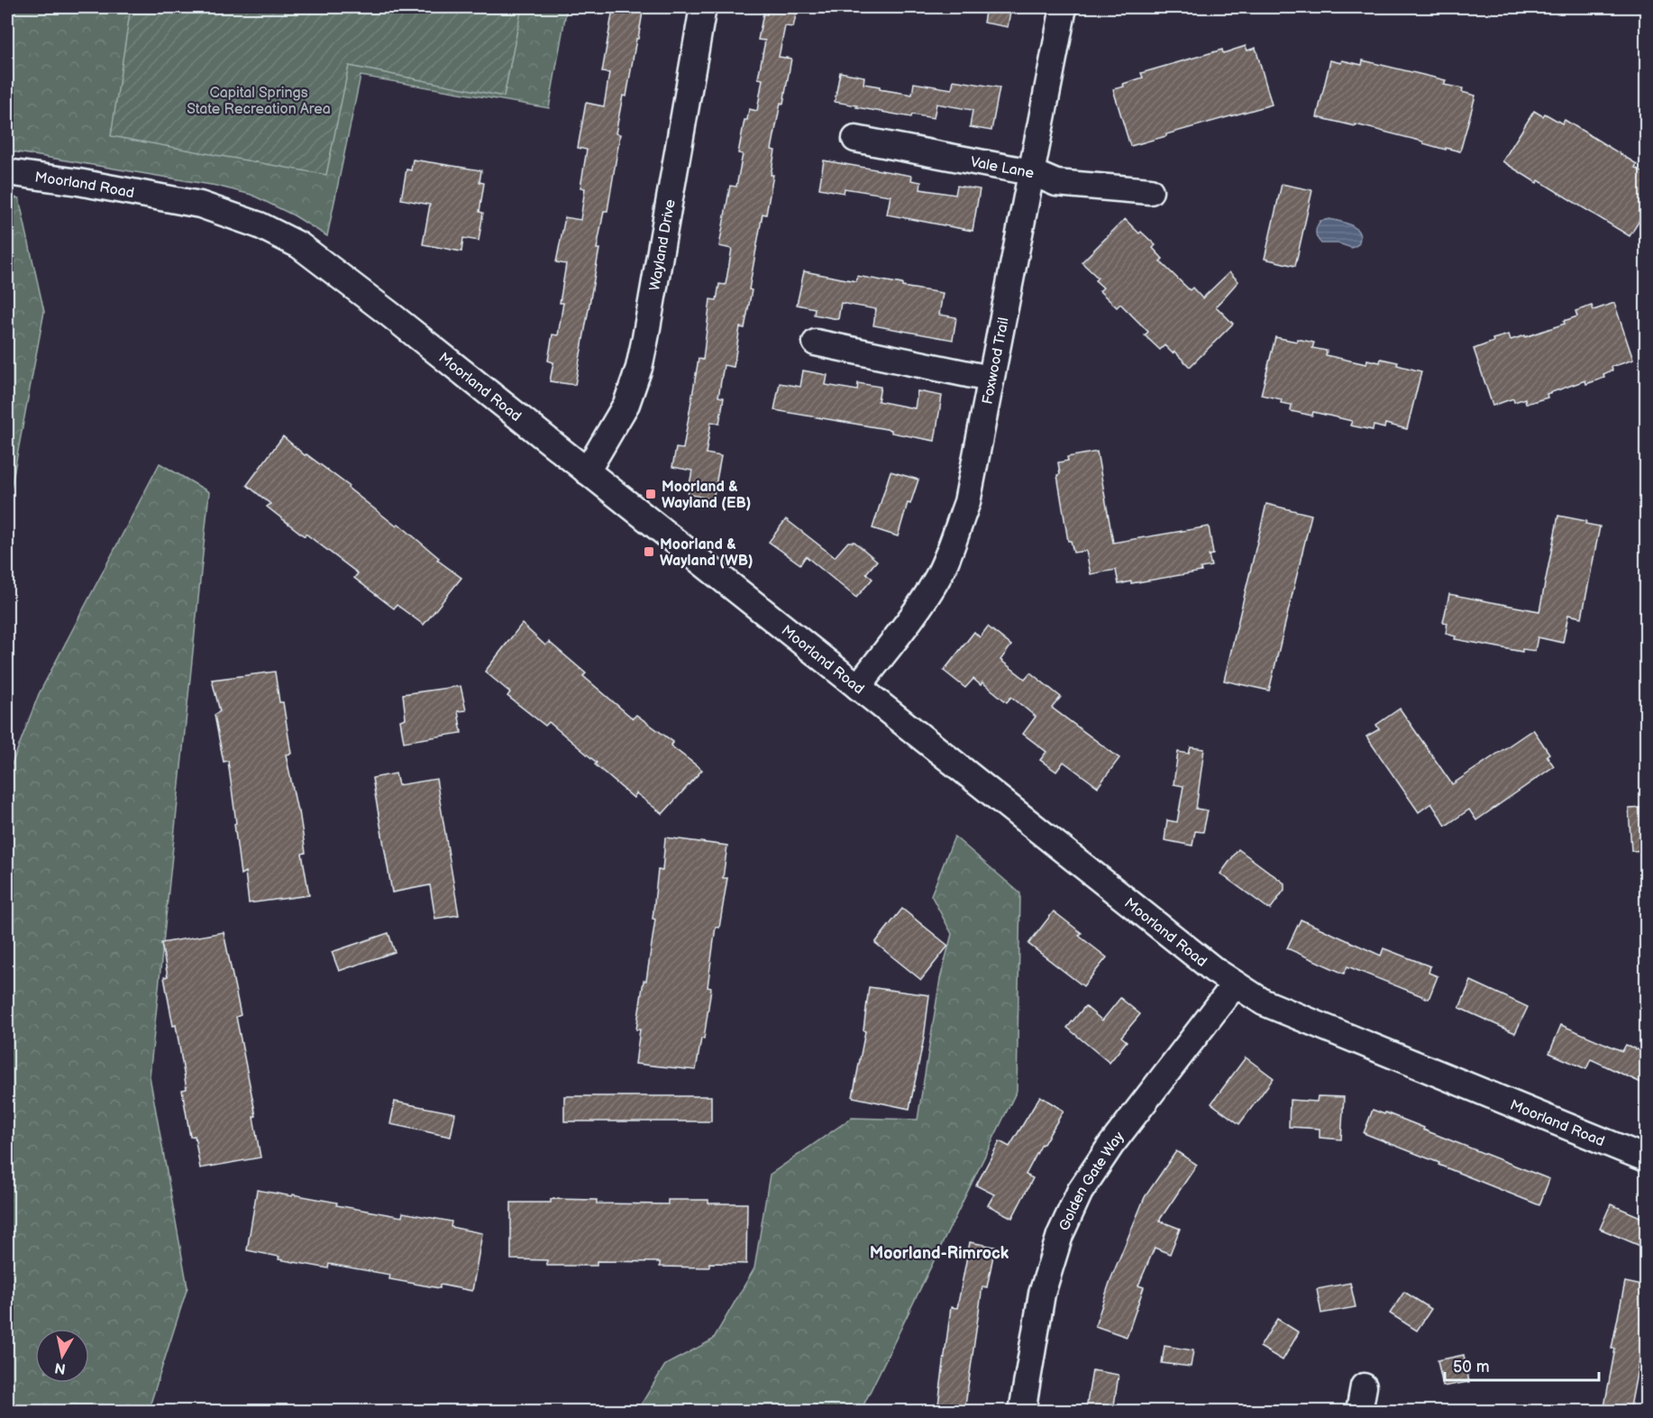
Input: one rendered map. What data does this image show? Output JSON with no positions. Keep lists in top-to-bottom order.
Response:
{
  "streets": {
    "street": [
      "Vale Lane",
      "Moorland Road",
      "Wayland Drive",
      "Foxwood Trail",
      "Golden Gate Way"
    ]
  },
  "crossings": [
    ["Vale Lane", "Foxwood Trail"],
    ["Moorland Road", "Wayland Drive"],
    ["Moorland Road", "Foxwood Trail"],
    ["Moorland Road", "Golden Gate Way"]
  ],
  "districts": ["Moorland-Rimrock"],
  "parks": ["Capital Springs State Recreation Area"],
  "places": {
    "transit": ["Moorland & Wayland (EB)", "Moorland & Wayland (WB)"]
  },
  "scale_bar": "50 m",
  "north": "bottom"
}
